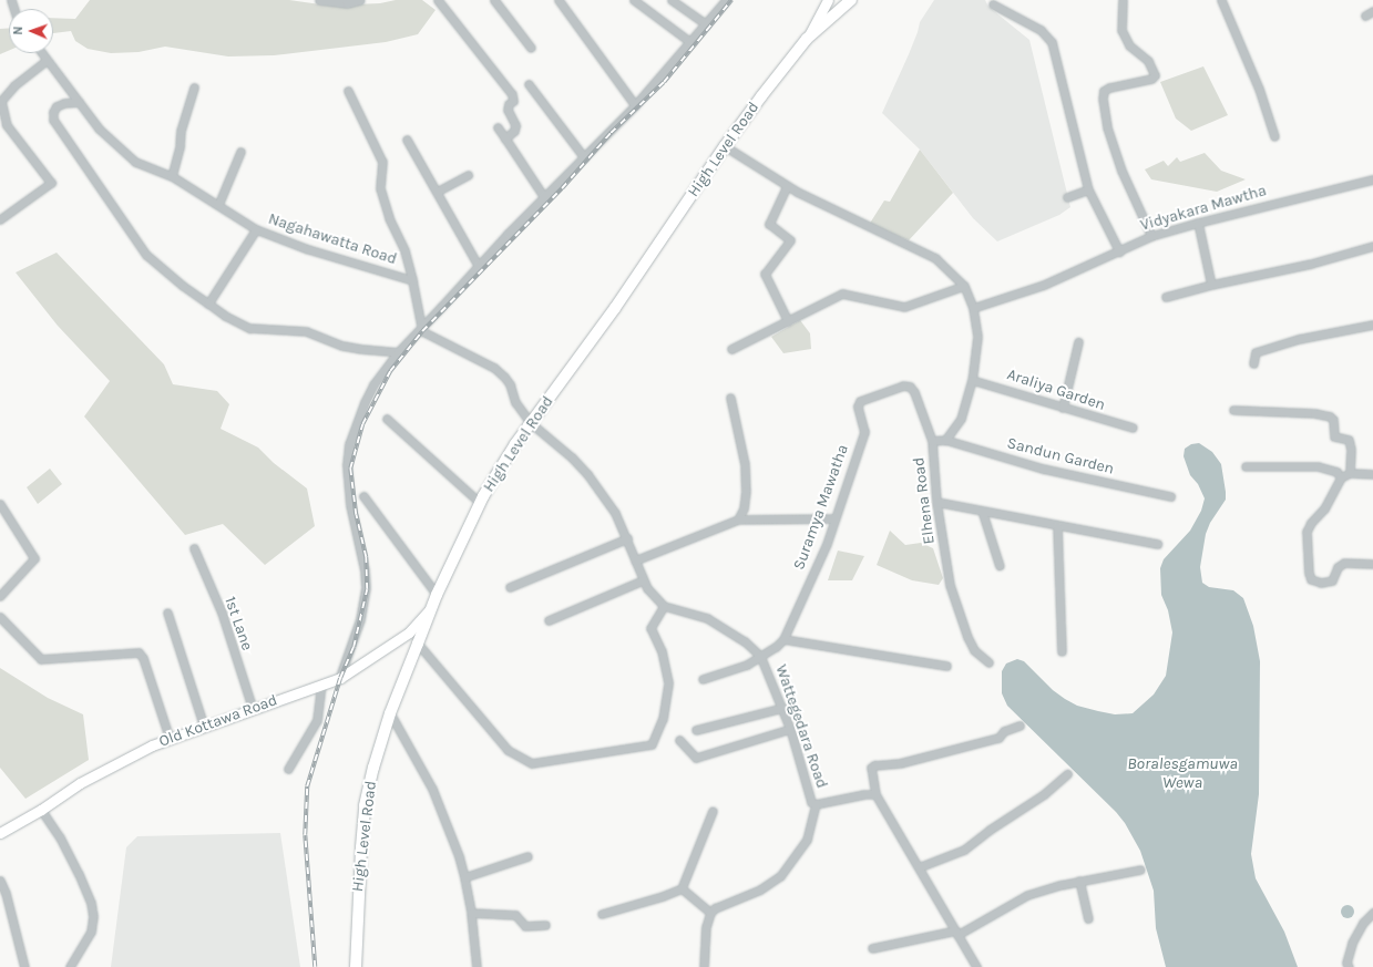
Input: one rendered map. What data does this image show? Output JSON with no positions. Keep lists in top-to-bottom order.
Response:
{
  "streets": {
    "highway": ["High Level Road"],
    "main road": ["Old Kottawa Road"],
    "street": [
      "Vidyakara Mawtha",
      "Nagahawatta Road",
      "Araliya Garden",
      "Sandun Garden",
      "Elhena Road",
      "Suramya Mawatha",
      "1st Lane",
      "Wattegedara Road"
    ]
  },
  "crossings": [
    ["High Level Road", "Old Kottawa Road"],
    ["Sandun Garden", "Elhena Road"],
    ["Elhena Road", "Suramya Mawatha"],
    ["Suramya Mawatha", "Wattegedara Road"],
    ["1st Lane", "Old Kottawa Road"]
  ],
  "water": ["Boralesgamuwa Wewa"],
  "north": "left"
}
